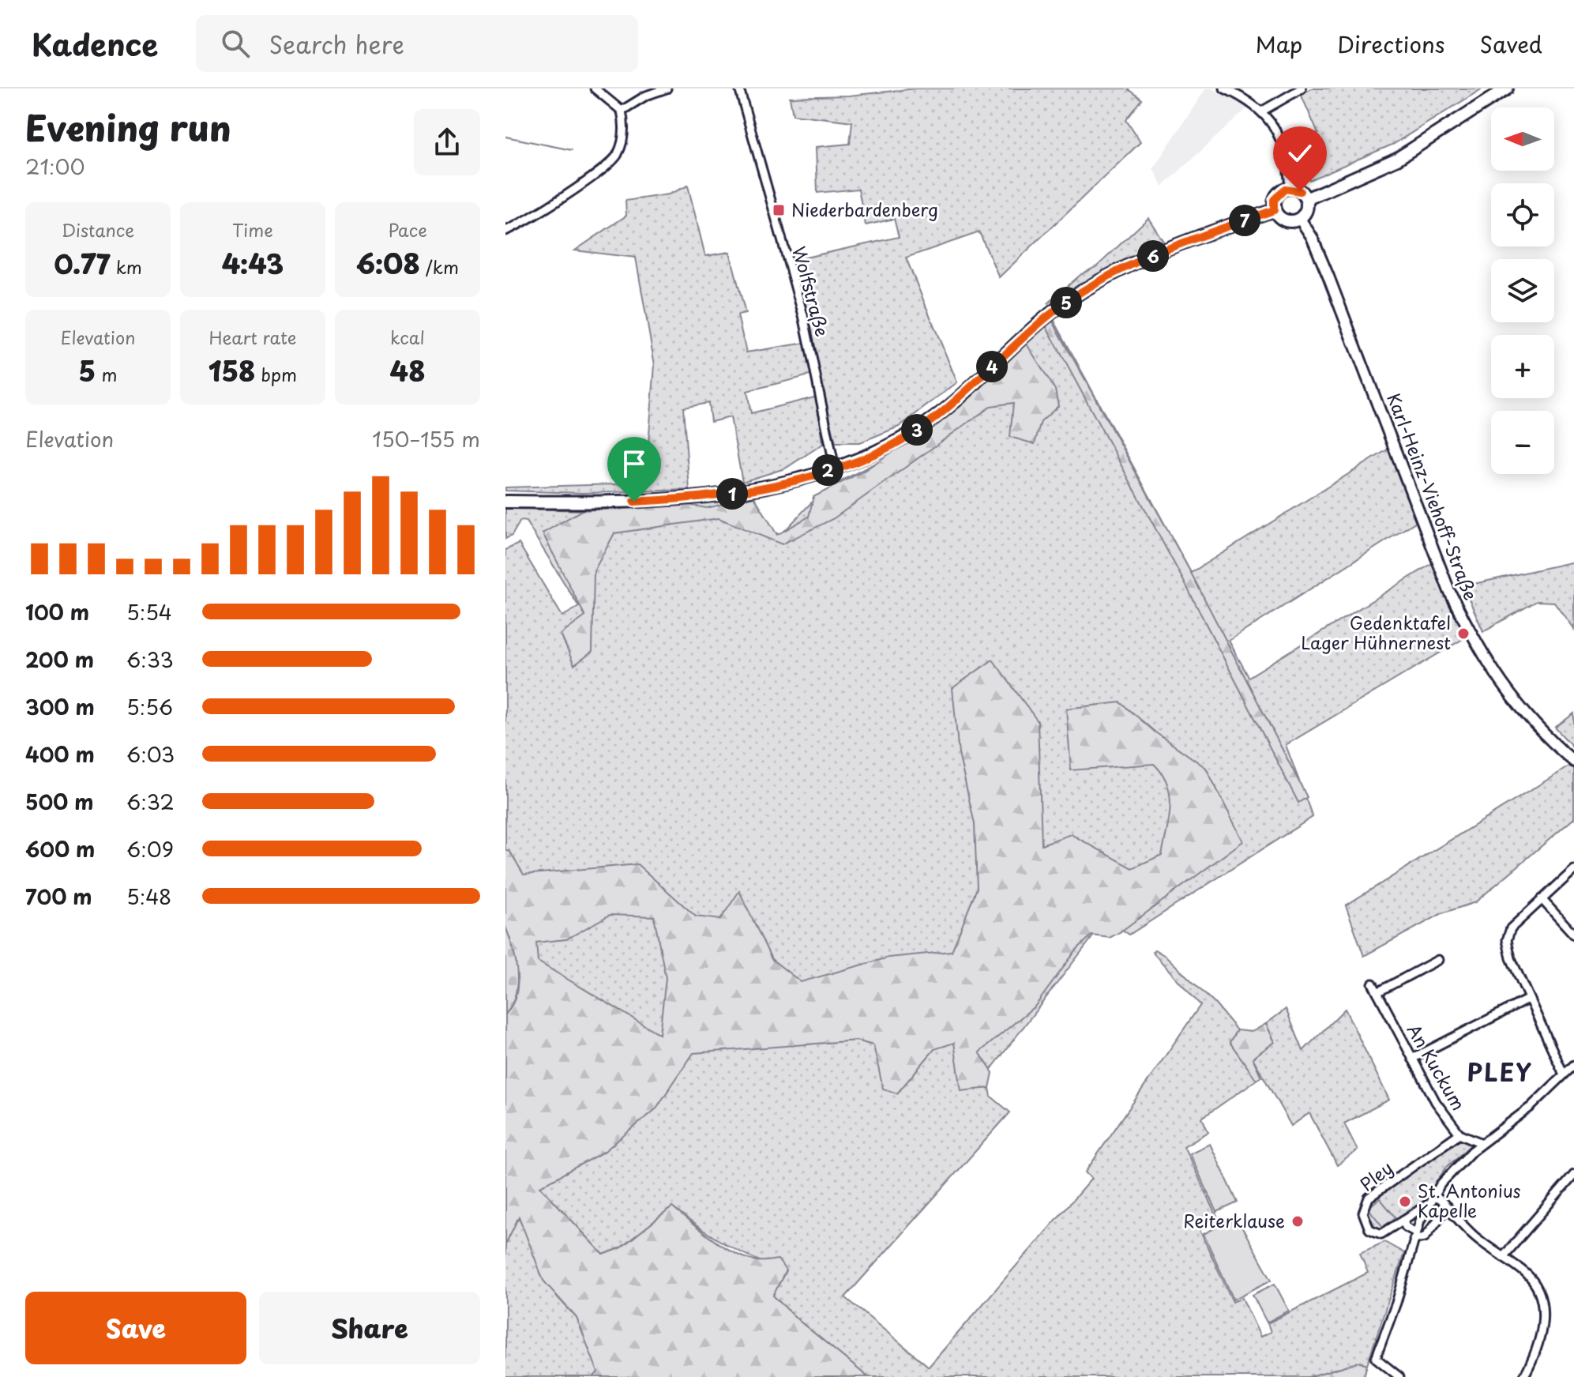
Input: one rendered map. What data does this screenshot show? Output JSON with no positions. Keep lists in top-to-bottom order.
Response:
{
  "streets": {
    "street": [
      "Wolfstraße",
      "Karl-Heinz-Viehoff-Straße",
      "An Kuckum",
      "Pley"
    ]
  },
  "crossings": [
    ["An Kuckum", "Pley"]
  ],
  "districts": ["PLEY"],
  "places": {
    "transit": ["Niederbardenberg"],
    "other": ["Gedenktafel Lager Hühnernest", "St. Antonius Kapelle", "Reiterklause"]
  },
  "north": "left",
  "page": {
    "header": "Kadence",
    "search": "Search here",
    "nav": ["Map", "Directions", "Saved"],
    "heading": ["Evening run", "21:00"],
    "map_buttons": ["+", "−"],
    "stats": [
      ["Distance", "0.77 km"],
      ["Time", "4:43"],
      ["Pace", "6:08 /km"],
      ["Elevation", "5 m"],
      ["Heart rate", "158 bpm"],
      ["kcal", "48"]
    ],
    "pins": [
      "7",
      "6",
      "5",
      "4",
      "3",
      "2",
      "1"
    ],
    "chart": ["Elevation", "150–155 m"],
    "list": [
      {
        "name": "100 m",
        "note": "5:54"
      },
      {
        "name": "200 m",
        "note": "6:33"
      },
      {
        "name": "300 m",
        "note": "5:56"
      },
      {
        "name": "400 m",
        "note": "6:03"
      },
      {
        "name": "500 m",
        "note": "6:32"
      },
      {
        "name": "600 m",
        "note": "6:09"
      },
      {
        "name": "700 m",
        "note": "5:48"
      }
    ],
    "buttons": ["Save", "Share"]
  }
}
